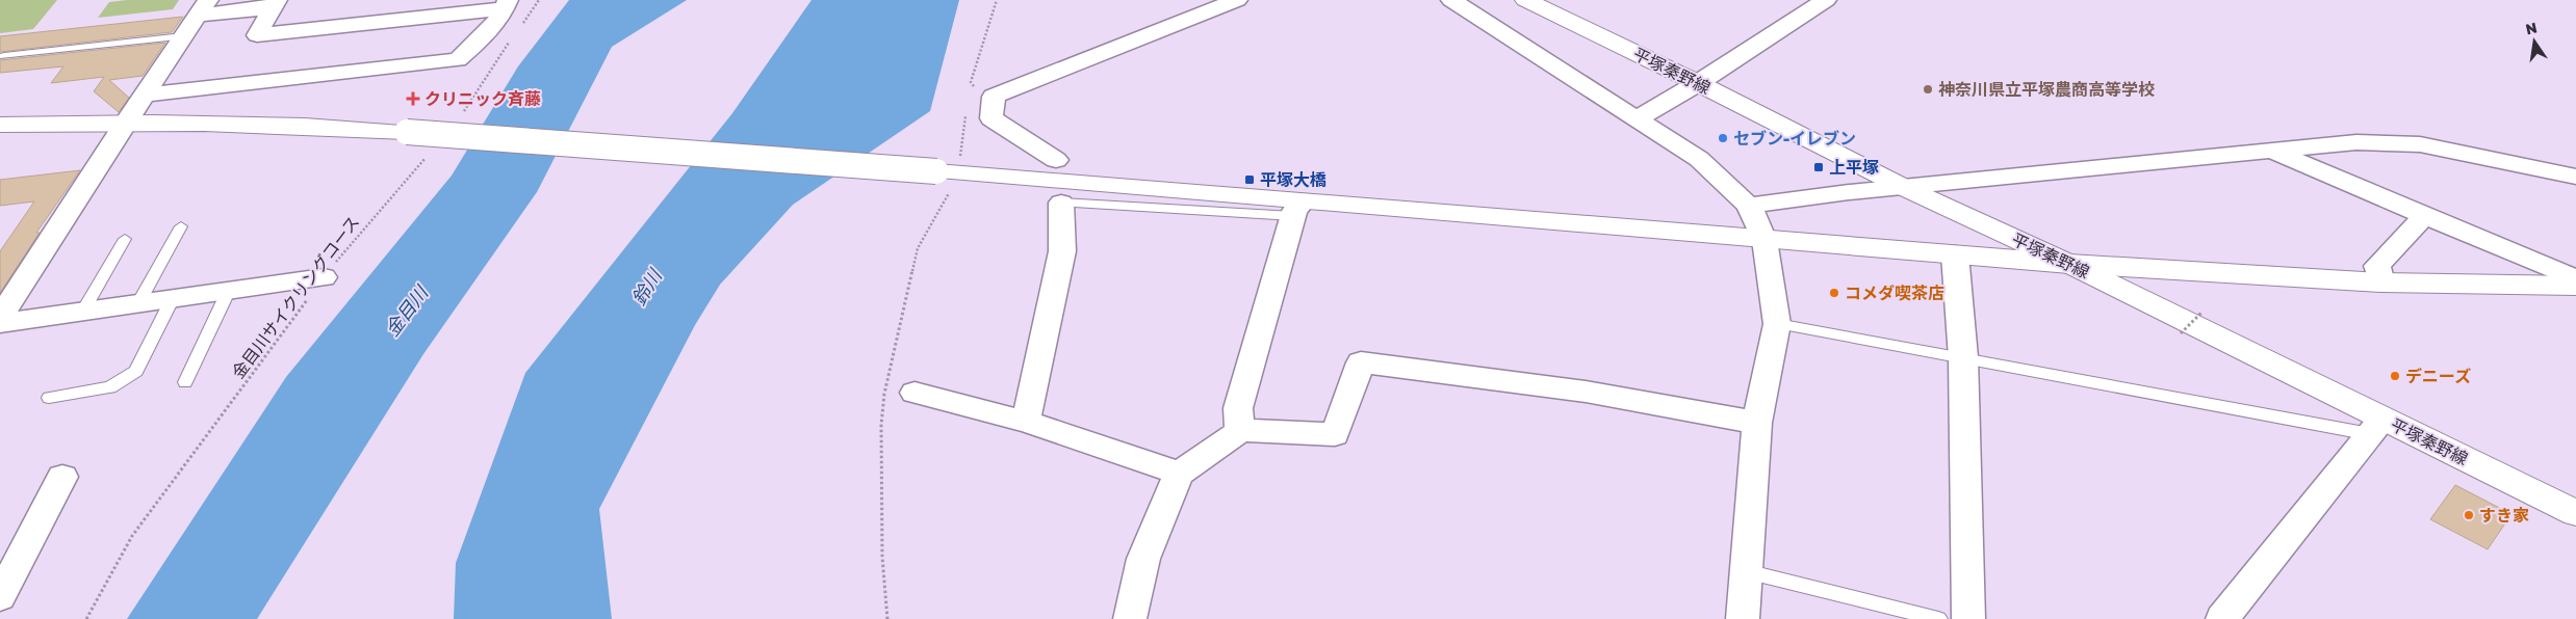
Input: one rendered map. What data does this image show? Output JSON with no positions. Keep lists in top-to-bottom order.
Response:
{
  "streets": {
    "street": ["平塚秦野線"],
    "path": ["金目川サイクリングコース"]
  },
  "water": ["鈴川", "金目川"],
  "places": {
    "other": [
      "神奈川県立平塚農商高等学校",
      "セブン-イレブン",
      "コメダ喫茶店",
      "デニーズ",
      "すき家"
    ],
    "health": ["クリニック斉藤"],
    "transit": ["上平塚", "平塚大橋"]
  },
  "north": "top"
}
